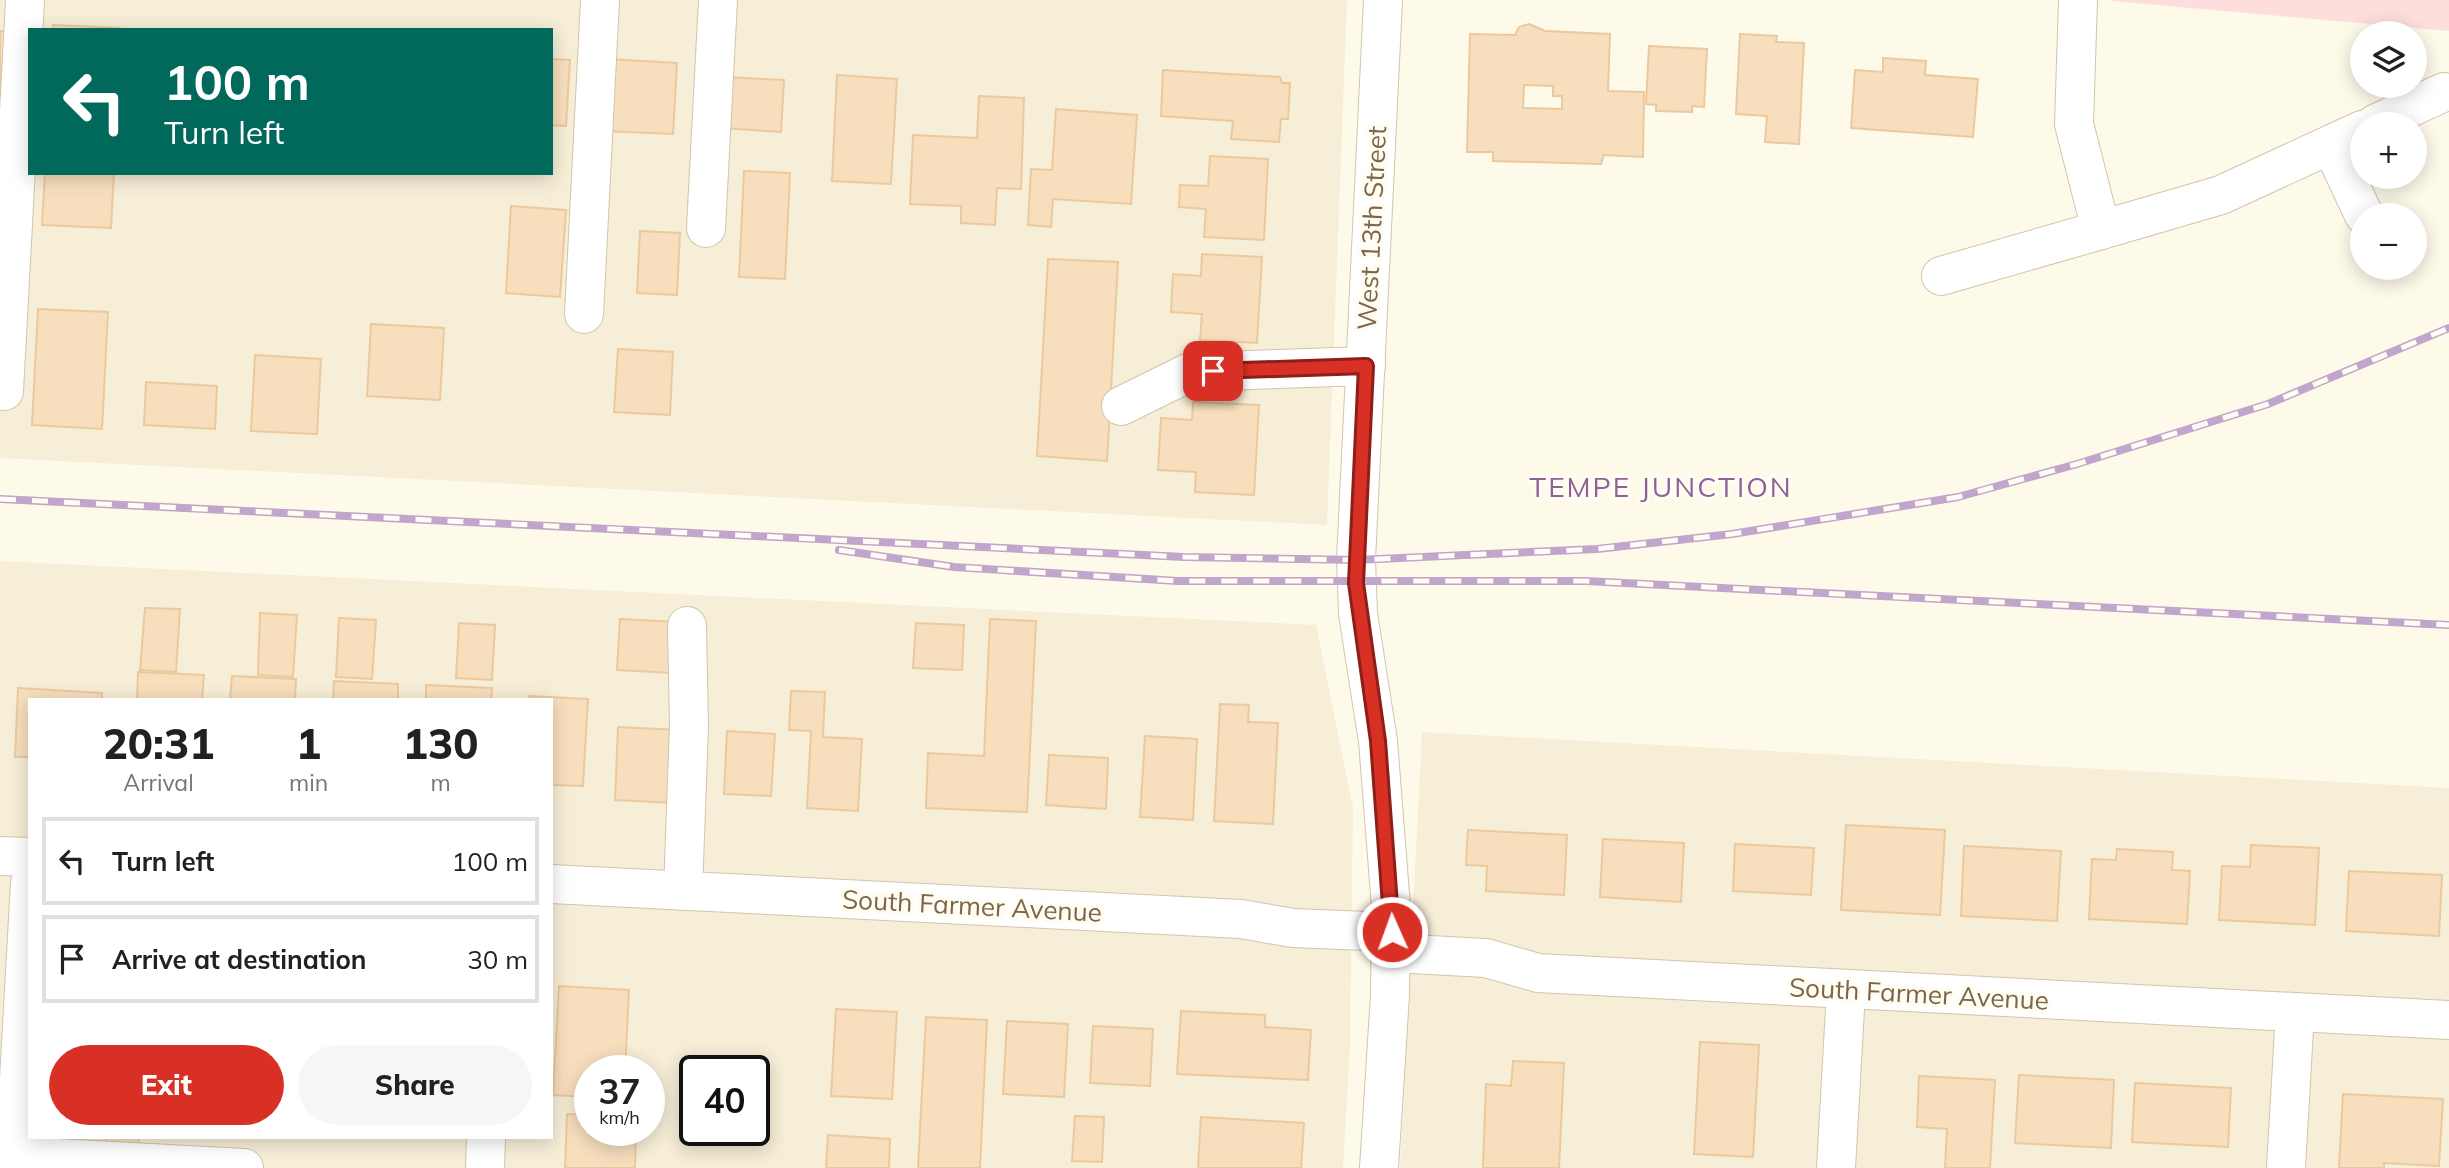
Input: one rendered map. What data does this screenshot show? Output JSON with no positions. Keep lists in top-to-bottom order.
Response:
{
  "streets": {
    "street": ["West 13th Street", "South Farmer Avenue"]
  },
  "crossings": [
    ["West 13th Street", "South Farmer Avenue"]
  ],
  "districts": ["TEMPE JUNCTION"],
  "page": {
    "map_buttons": ["+", "−"],
    "turn": ["100 m", "Turn left"],
    "eta": [
      "20:31",
      "Arrival",
      "1",
      "min",
      "130",
      "m"
    ],
    "list": [
      {
        "name": "Turn left",
        "value": "100 m"
      },
      {
        "name": "Arrive at destination",
        "value": "30 m"
      }
    ],
    "buttons": ["Exit", "Share"],
    "speed": "37 km/h",
    "limit": "40"
  }
}
